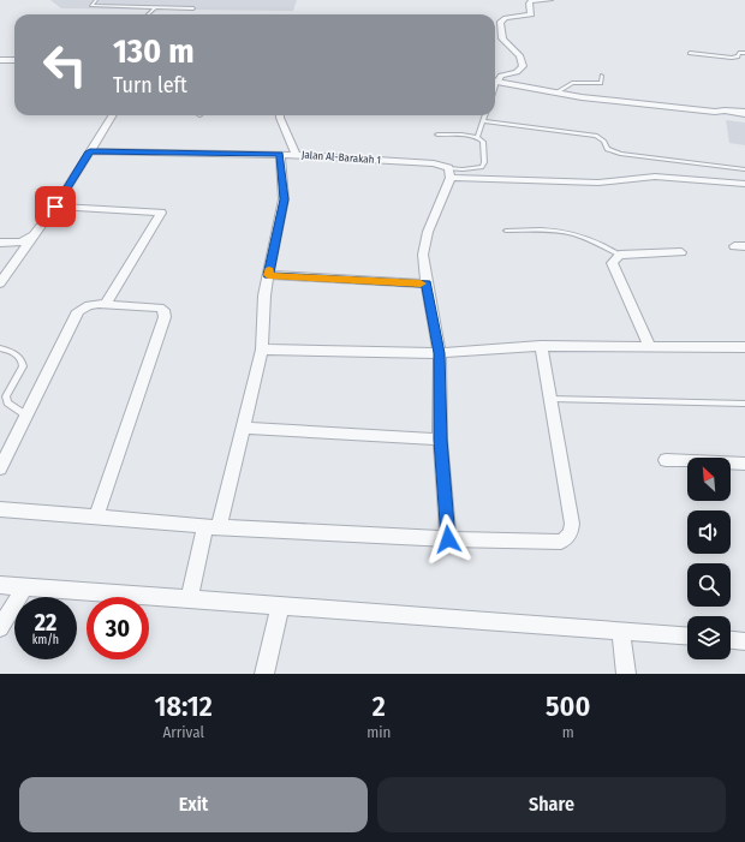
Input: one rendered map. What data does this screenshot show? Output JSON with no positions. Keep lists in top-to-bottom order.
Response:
{
  "streets": {
    "street": ["Jalan Al-Barakah 1"]
  },
  "north": "top left",
  "page": {
    "turn": ["130 m", "Turn left"],
    "speed": "22 km/h",
    "limit": "30",
    "eta": [
      "18:12",
      "Arrival",
      "2",
      "min",
      "500",
      "m"
    ],
    "buttons": ["Exit", "Share"]
  }
}
